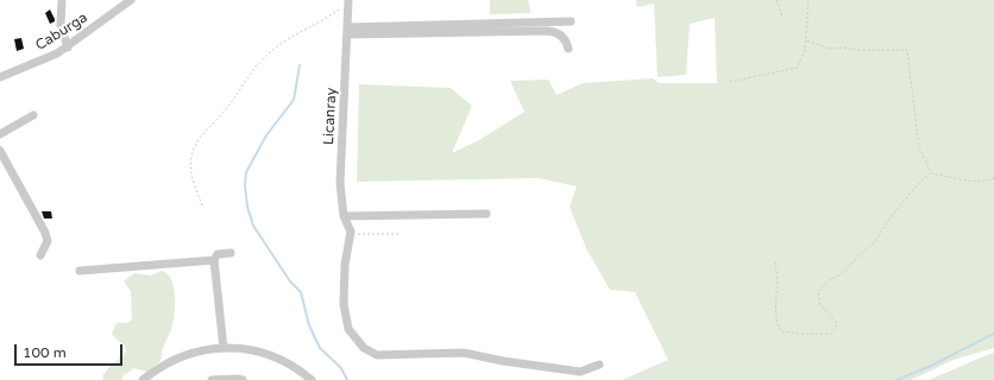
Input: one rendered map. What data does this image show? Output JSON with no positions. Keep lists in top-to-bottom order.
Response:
{
  "streets": {
    "street": ["Caburga", "Licanray"]
  },
  "scale_bar": "100 m"
}
